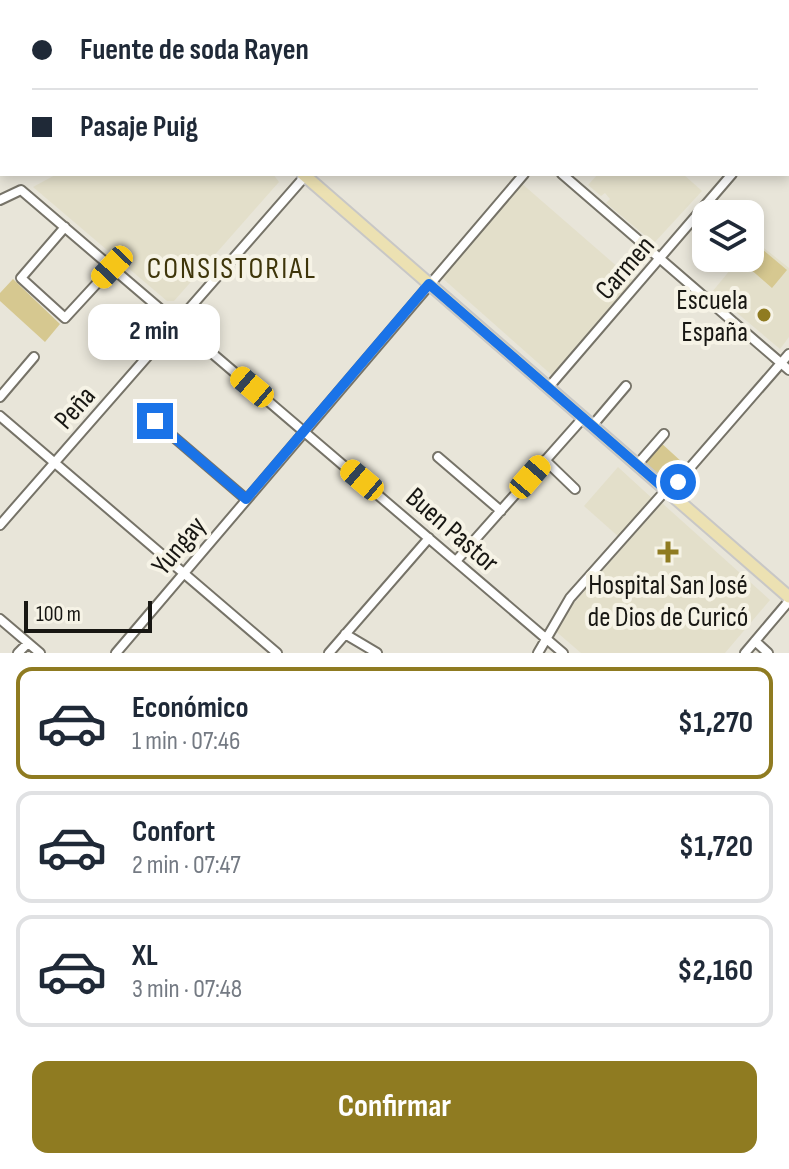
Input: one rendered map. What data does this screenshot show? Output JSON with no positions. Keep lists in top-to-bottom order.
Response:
{
  "streets": {
    "street": [
      "Carmen",
      "Peña",
      "Buen Pastor",
      "Yungay"
    ]
  },
  "crossings": [
    ["Peña", "Buen Pastor"],
    ["Buen Pastor", "Yungay"]
  ],
  "districts": ["CONSISTORIAL"],
  "places": {
    "other": ["Escuela España"],
    "health": ["Hospital San José de Dios de Curicó"]
  },
  "scale_bar": "100 m",
  "page": {
    "banner": ["Fuente de soda Rayen", "Pasaje Puig"],
    "bubble": "2 min",
    "scale": "100 m",
    "list": [
      {
        "name": "Económico",
        "note": "1 min · 07:46",
        "value": "$1,270"
      },
      {
        "name": "Confort",
        "note": "2 min · 07:47",
        "value": "$1,720"
      },
      {
        "name": "XL",
        "note": "3 min · 07:48",
        "value": "$2,160"
      }
    ],
    "buttons": "Confirmar"
  }
}
